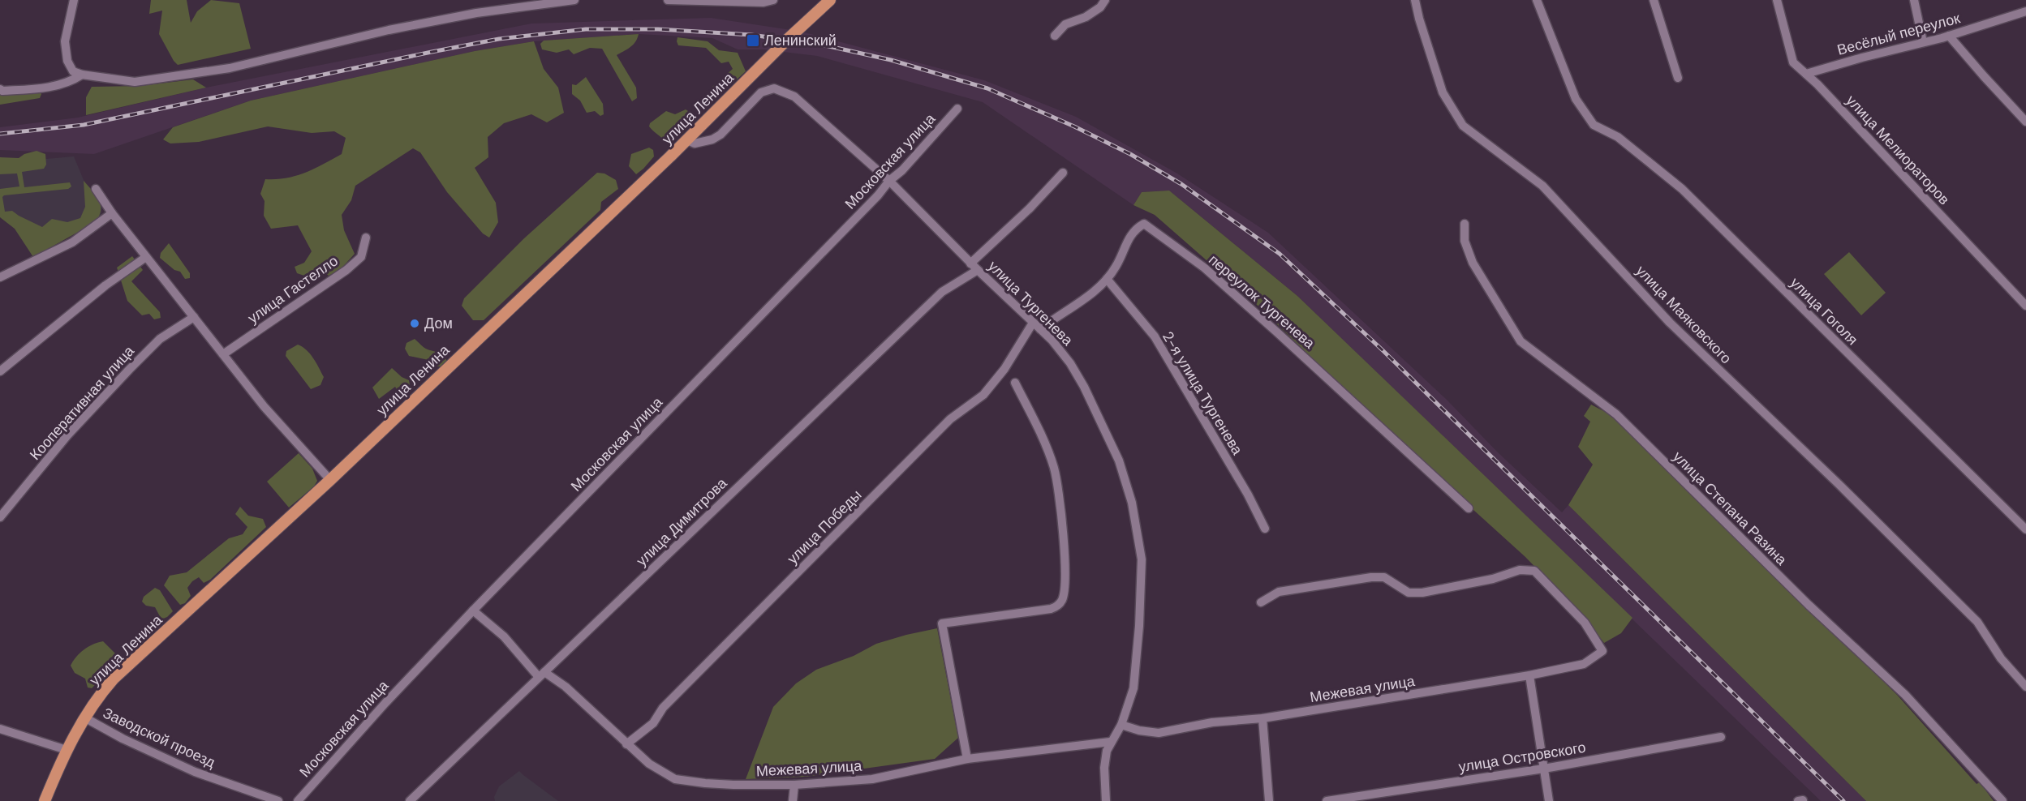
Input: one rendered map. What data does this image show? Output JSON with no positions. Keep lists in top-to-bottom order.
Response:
{
  "streets": {
    "main road": ["улица Ленина"],
    "street": [
      "Весёлый переулок",
      "улица Мелиораторов",
      "Московская улица",
      "улица Гастелло",
      "переулок Тургенева",
      "улица Тургенева",
      "улица Гоголя",
      "улица Маяковского",
      "2-я улица Тургенева",
      "Кооперативная улица",
      "улица Степана Разина",
      "улица Димитрова",
      "улица Победы",
      "Межевая улица",
      "Заводской проезд",
      "улица Островского"
    ]
  },
  "crossings": [
    ["Весёлый переулок", "улица Мелиораторов"],
    ["улица Ленина", "улица Тургенева"],
    ["улица Ленина", "Заводской проезд"],
    ["Московская улица", "улица Тургенева"],
    ["Московская улица", "Межевая улица"],
    ["переулок Тургенева", "улица Тургенева"],
    ["переулок Тургенева", "2-я улица Тургенева"],
    ["улица Тургенева", "улица Димитрова"],
    ["улица Тургенева", "улица Победы"],
    ["улица Тургенева", "Межевая улица"],
    ["улица Димитрова", "Межевая улица"],
    ["улица Победы", "Межевая улица"]
  ],
  "places": {
    "transit": ["Ленинский"],
    "other": ["Дом"]
  }
}
